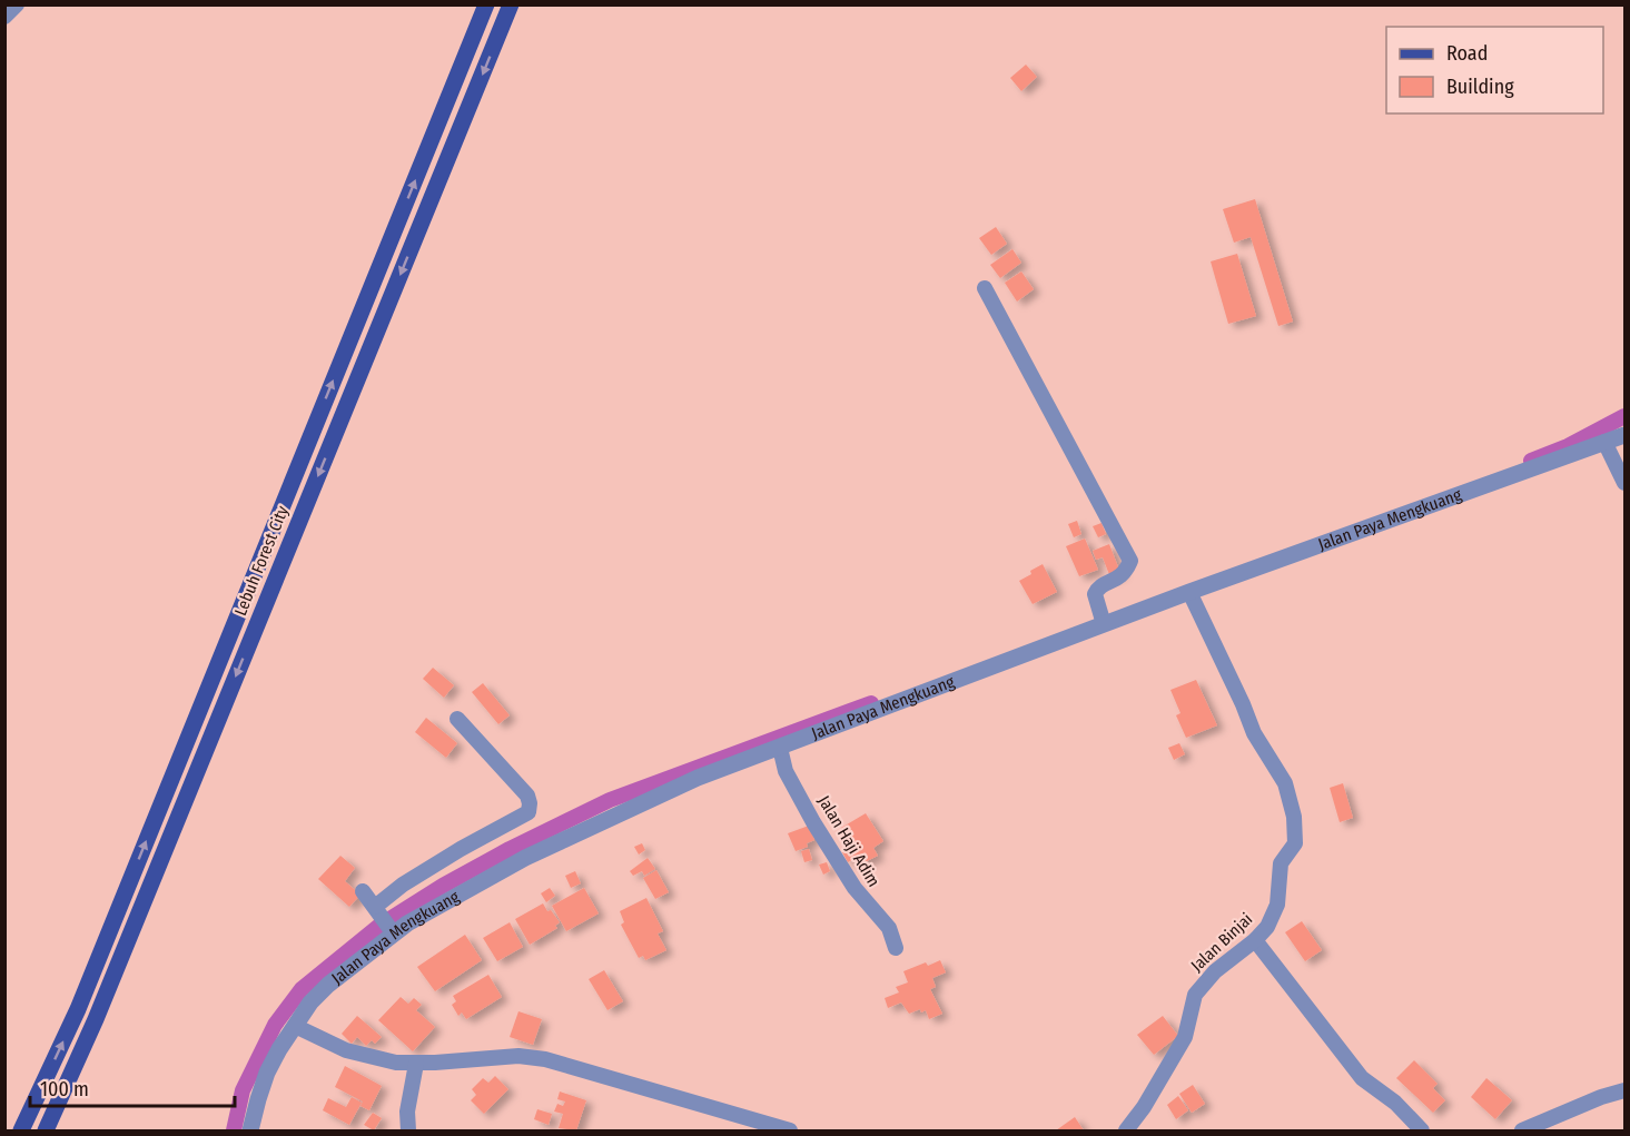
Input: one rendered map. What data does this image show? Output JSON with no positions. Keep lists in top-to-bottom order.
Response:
{
  "streets": {
    "main road": ["Lebuh Forest City"],
    "street": ["Jalan Paya Mengkuang", "Jalan Haji Adim", "Jalan Binjai"]
  },
  "crossings": [
    ["Jalan Paya Mengkuang", "Jalan Haji Adim"],
    ["Jalan Paya Mengkuang", "Jalan Binjai"]
  ],
  "legend": ["Road", "Building"],
  "scale_bar": "100 m"
}
